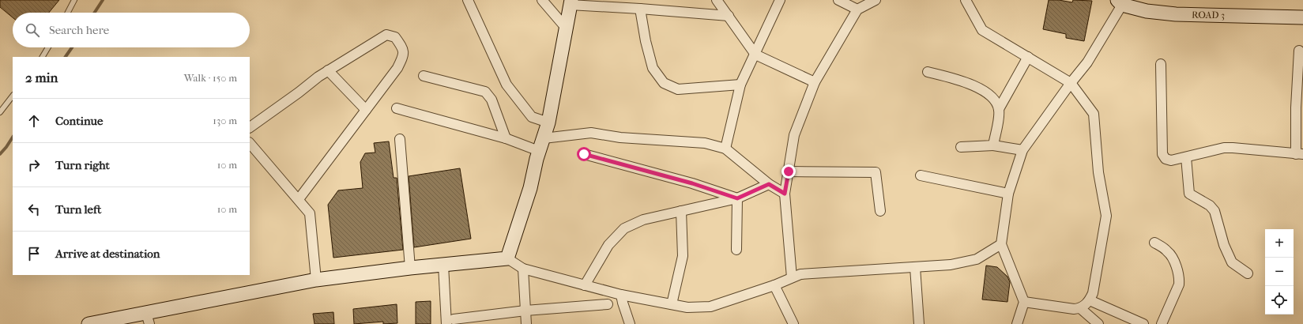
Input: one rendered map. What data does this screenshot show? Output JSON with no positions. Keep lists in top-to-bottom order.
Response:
{
  "streets": {
    "street": ["ROAD 3"]
  },
  "page": {
    "search": "Search here",
    "heading": ["2 min", "Walk · 150 m"],
    "list": [
      ["Continue", "130 m"],
      ["Turn right", "10 m"],
      ["Turn left", "10 m"],
      "Arrive at destination"
    ],
    "map_buttons": ["+", "−"]
  }
}
